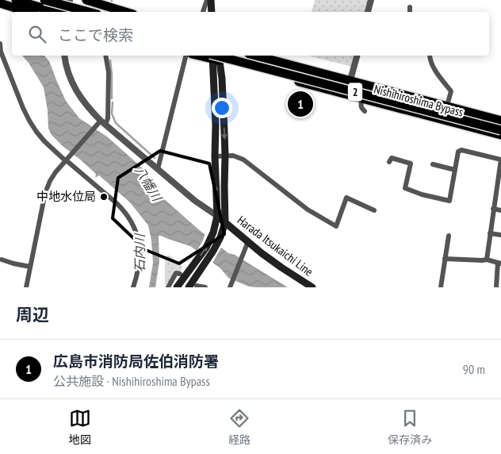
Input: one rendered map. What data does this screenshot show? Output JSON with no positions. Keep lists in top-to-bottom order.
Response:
{
  "streets": {
    "highway": ["2", "Nishihiroshima Bypass"],
    "main road": ["Harada Itsukaichi Line"]
  },
  "crossings": [
    ["Nishihiroshima Bypass", "Harada Itsukaichi Line"]
  ],
  "water": ["八幡川", "石内川"],
  "places": ["中地水位局"],
  "page": {
    "search": "ここで検索",
    "pins": "1",
    "heading": "周辺",
    "list": [
      {
        "mark": "1",
        "name": "広島市消防局佐伯消防署",
        "note": "公共施設 · Nishihiroshima Bypass",
        "value": "90 m"
      }
    ],
    "nav": ["地図", "経路", "保存済み"]
  }
}
